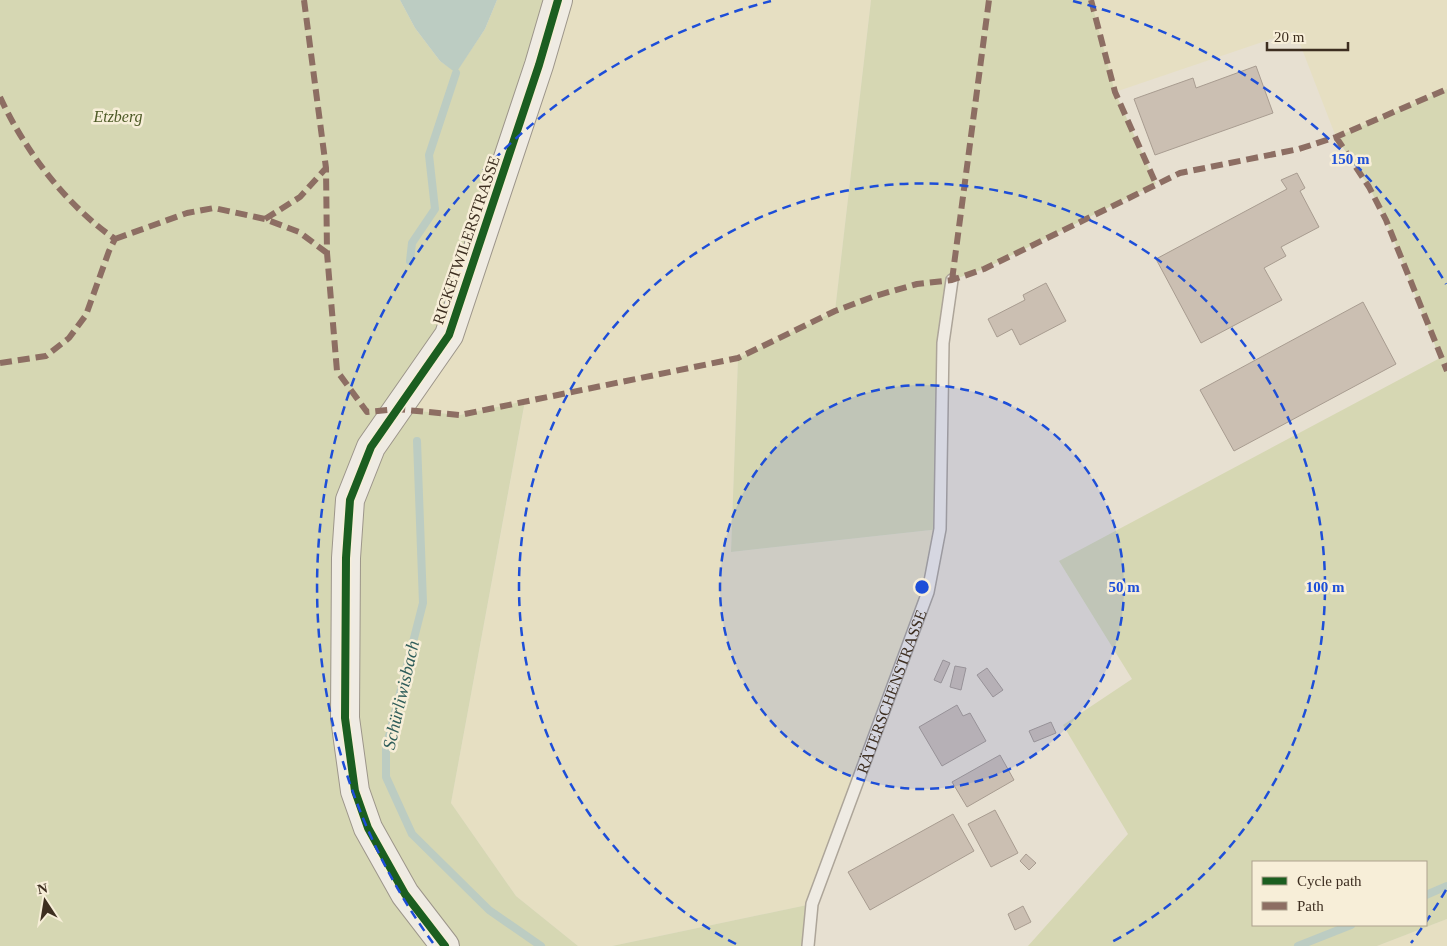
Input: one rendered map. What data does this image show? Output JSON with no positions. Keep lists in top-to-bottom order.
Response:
{
  "streets": {
    "street": ["RICKETWILERSTRASSE"],
    "lane": ["RÄTERSCHENSTRASSE"]
  },
  "water": ["Schürliwisbach"],
  "parks": ["Etzberg"],
  "legend": ["Cycle path", "Path"],
  "scale_bar": "20 m",
  "north": "top",
  "rings": ["150 m", "50 m", "100 m"]
}
